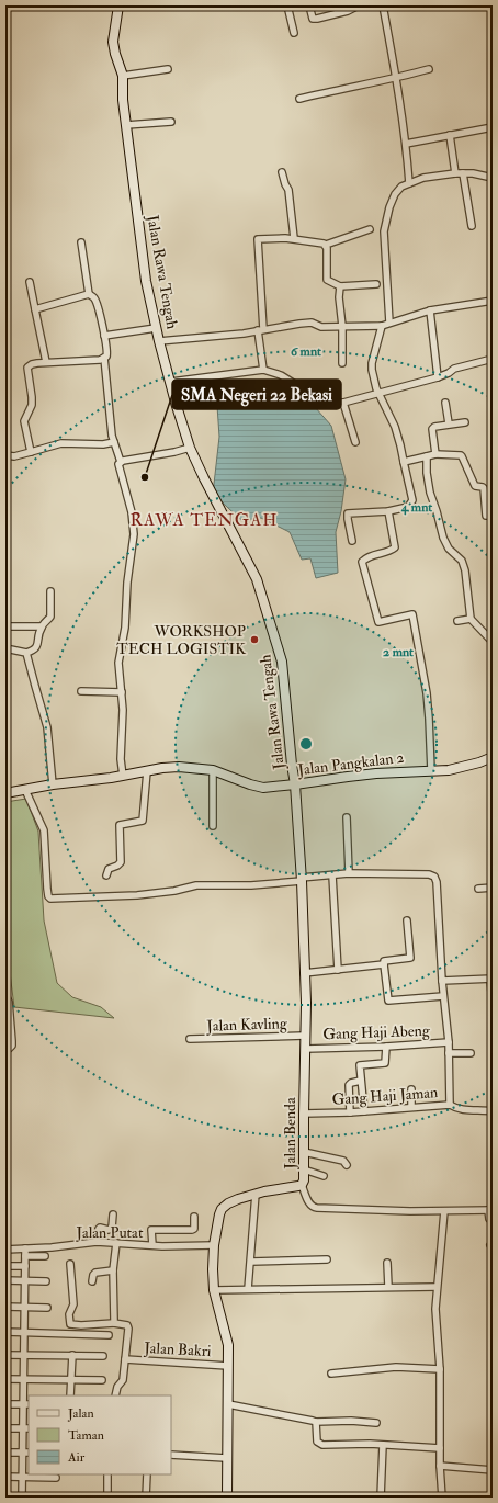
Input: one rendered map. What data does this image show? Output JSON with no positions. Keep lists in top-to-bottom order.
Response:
{
  "streets": {
    "street": [
      "Jalan Rawa Tengah",
      "Jalan Pangkalan 2",
      "Jalan Kavling",
      "Gang Haji Abeng",
      "Gang Haji Jaman",
      "Jalan Benda",
      "Jalan Putat",
      "Jalan Bakri"
    ]
  },
  "crossings": [
    ["Jalan Rawa Tengah", "Jalan Pangkalan 2"],
    ["Jalan Rawa Tengah", "Jalan Benda"],
    ["Jalan Pangkalan 2", "Jalan Benda"],
    ["Jalan Kavling", "Jalan Benda"],
    ["Gang Haji Abeng", "Jalan Benda"],
    ["Gang Haji Jaman", "Jalan Benda"],
    ["Jalan Benda", "Jalan Putat"],
    ["Jalan Benda", "Jalan Bakri"]
  ],
  "districts": ["RAWA TENGAH"],
  "places": ["SMA Negeri 22 Bekasi", "WORKSHOP TECH LOGISTIK"],
  "legend": ["Jalan", "Taman", "Air"],
  "rings": ["6 mnt", "4 mnt", "2 mnt"]
}
